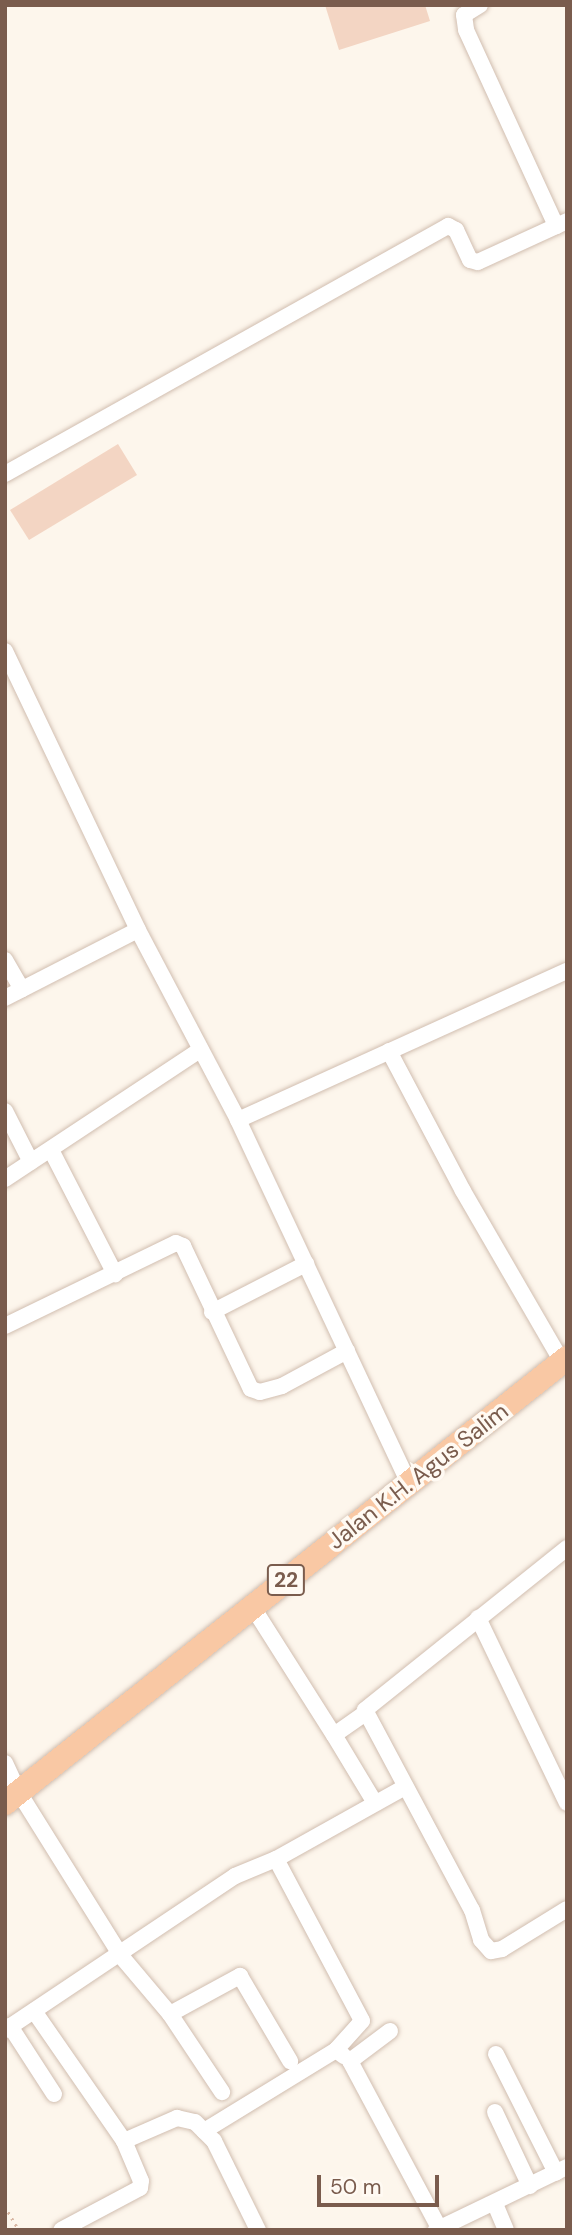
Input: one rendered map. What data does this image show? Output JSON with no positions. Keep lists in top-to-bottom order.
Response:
{
  "streets": {
    "highway": ["Jalan K.H. Agus Salim", "22"]
  },
  "scale_bar": "50 m"
}
